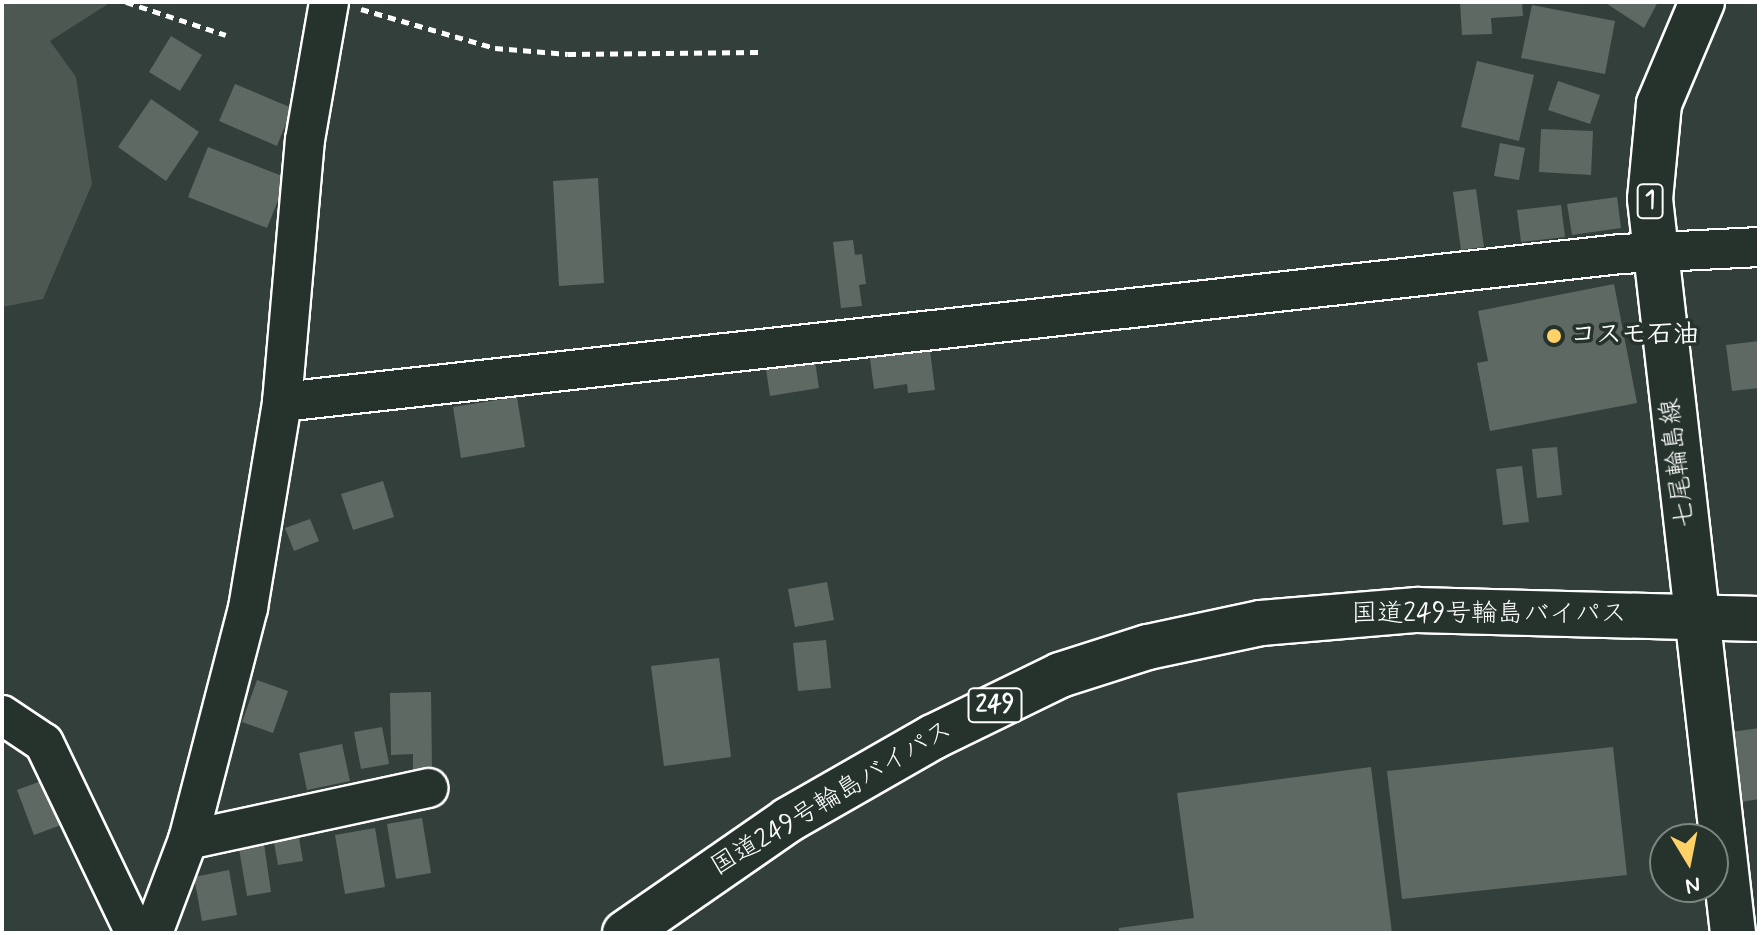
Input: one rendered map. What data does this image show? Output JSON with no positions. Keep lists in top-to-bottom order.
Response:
{
  "streets": {
    "main road": [
      "1",
      "七尾輪島線",
      "国道249号輪島バイパス",
      "249"
    ]
  },
  "crossings": [
    ["七尾輪島線", "国道249号輪島バイパス"]
  ],
  "places": ["コスモ石油"],
  "north": "bottom"
}
